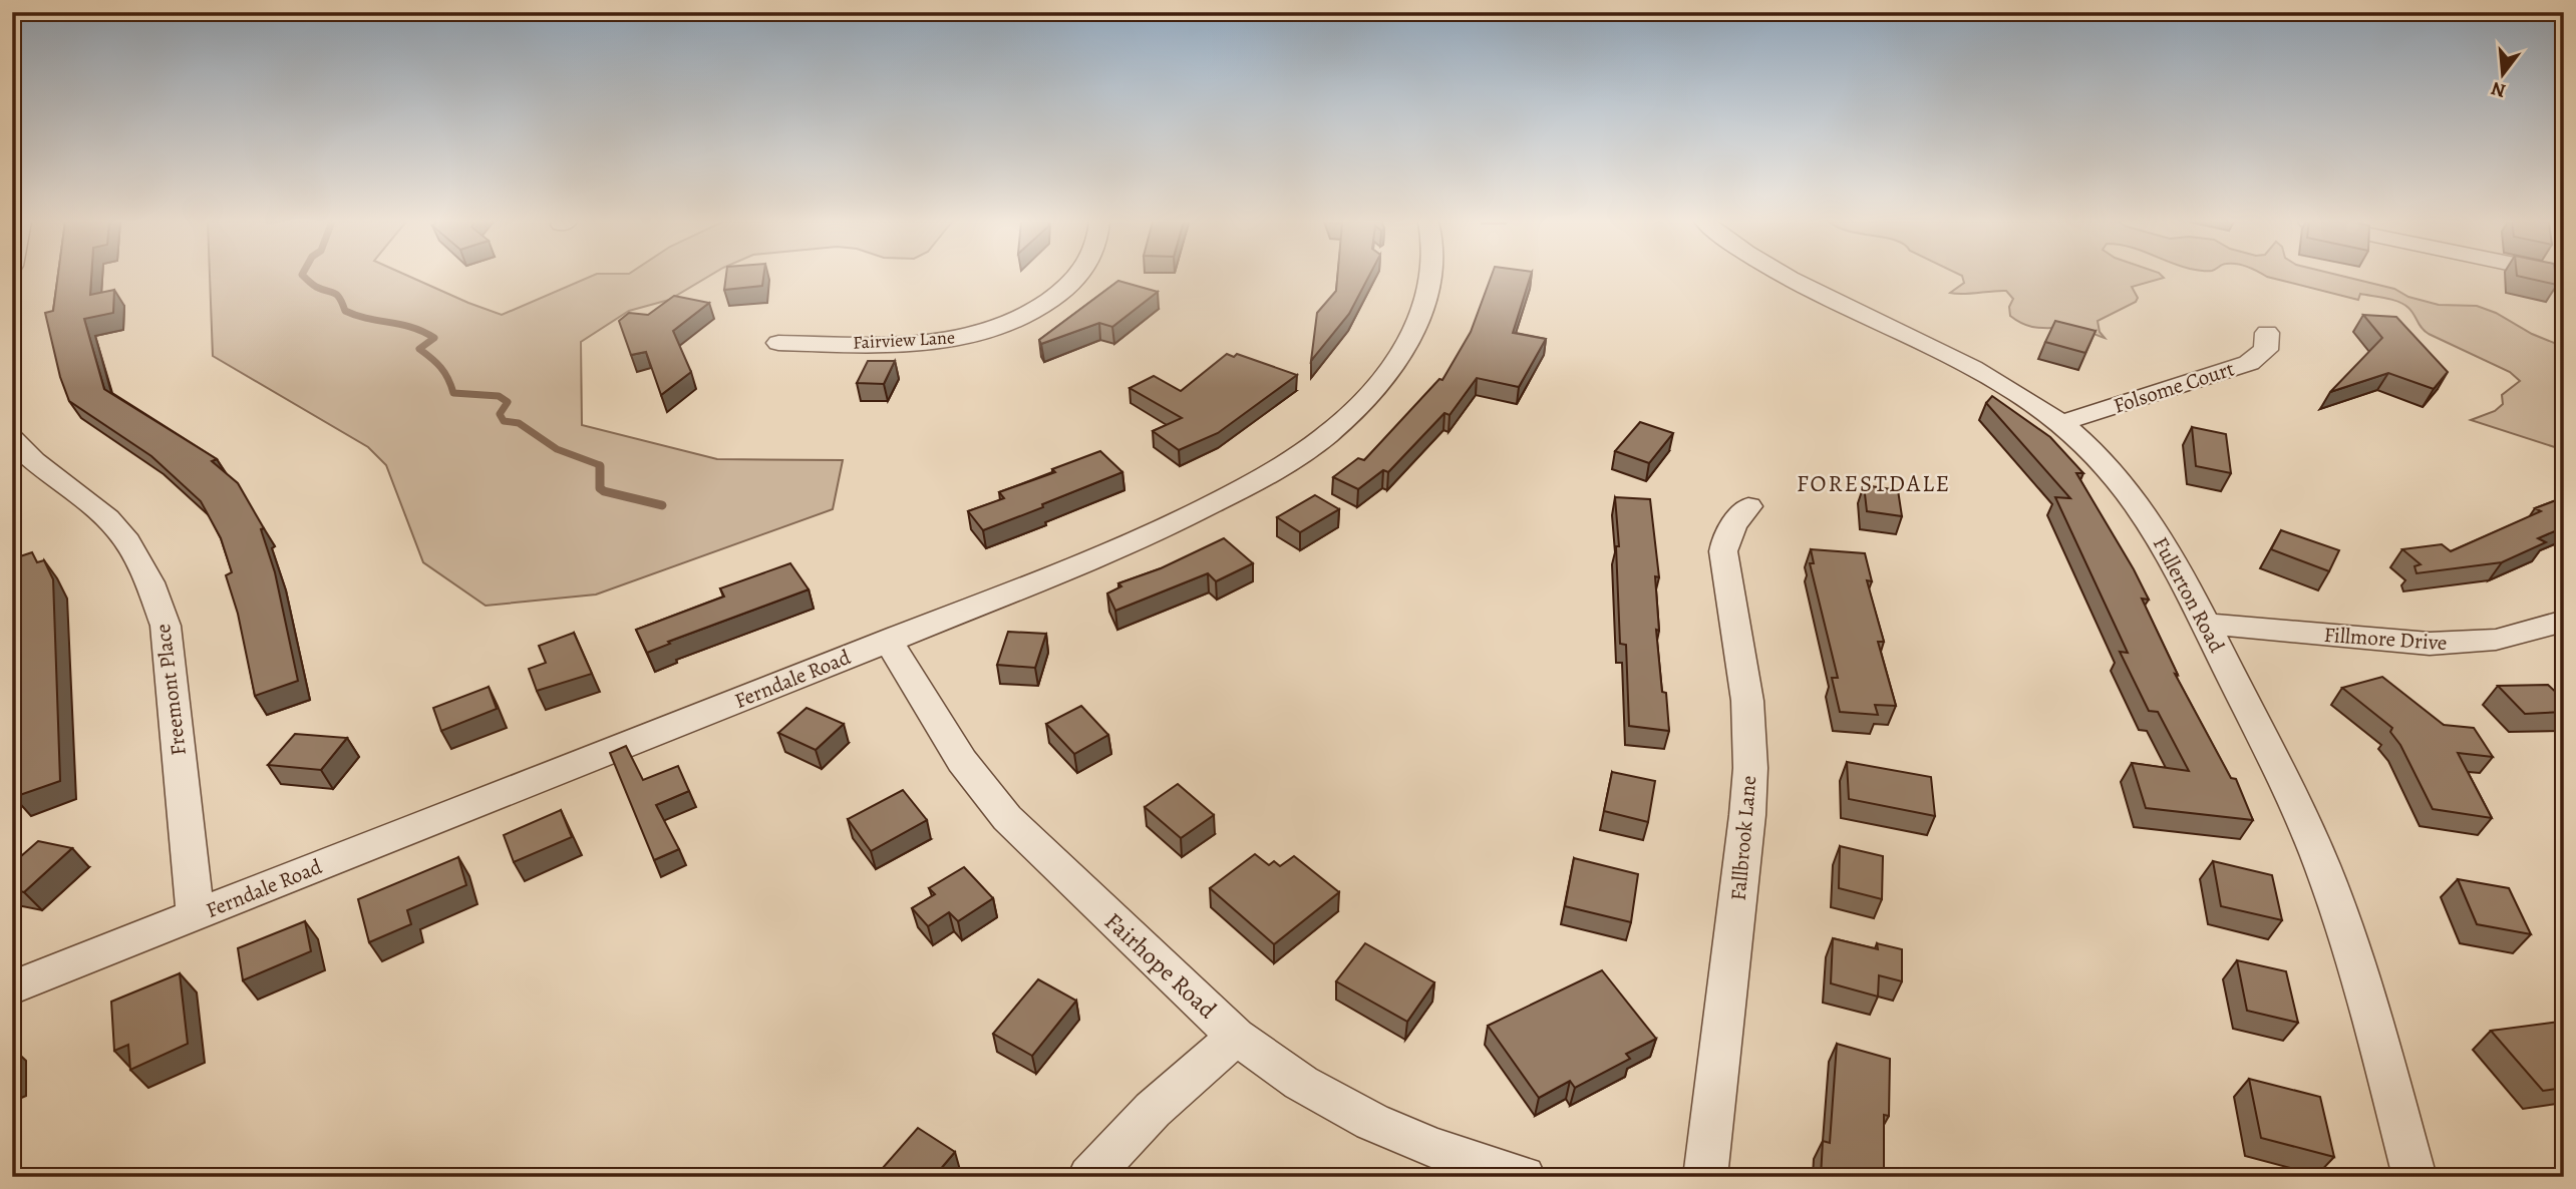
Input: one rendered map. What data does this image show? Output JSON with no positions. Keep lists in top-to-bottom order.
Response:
{
  "streets": {
    "street": [
      "Fairview Lane",
      "Folsome Court",
      "Fullerton Road",
      "Fillmore Drive",
      "Ferndale Road",
      "Freemont Place",
      "Fallbrook Lane",
      "Fairhope Road"
    ]
  },
  "crossings": [
    ["Folsome Court", "Fullerton Road"],
    ["Fullerton Road", "Fillmore Drive"],
    ["Ferndale Road", "Freemont Place"],
    ["Ferndale Road", "Fairhope Road"]
  ],
  "districts": ["FORESTDALE"],
  "north": "bottom"
}
